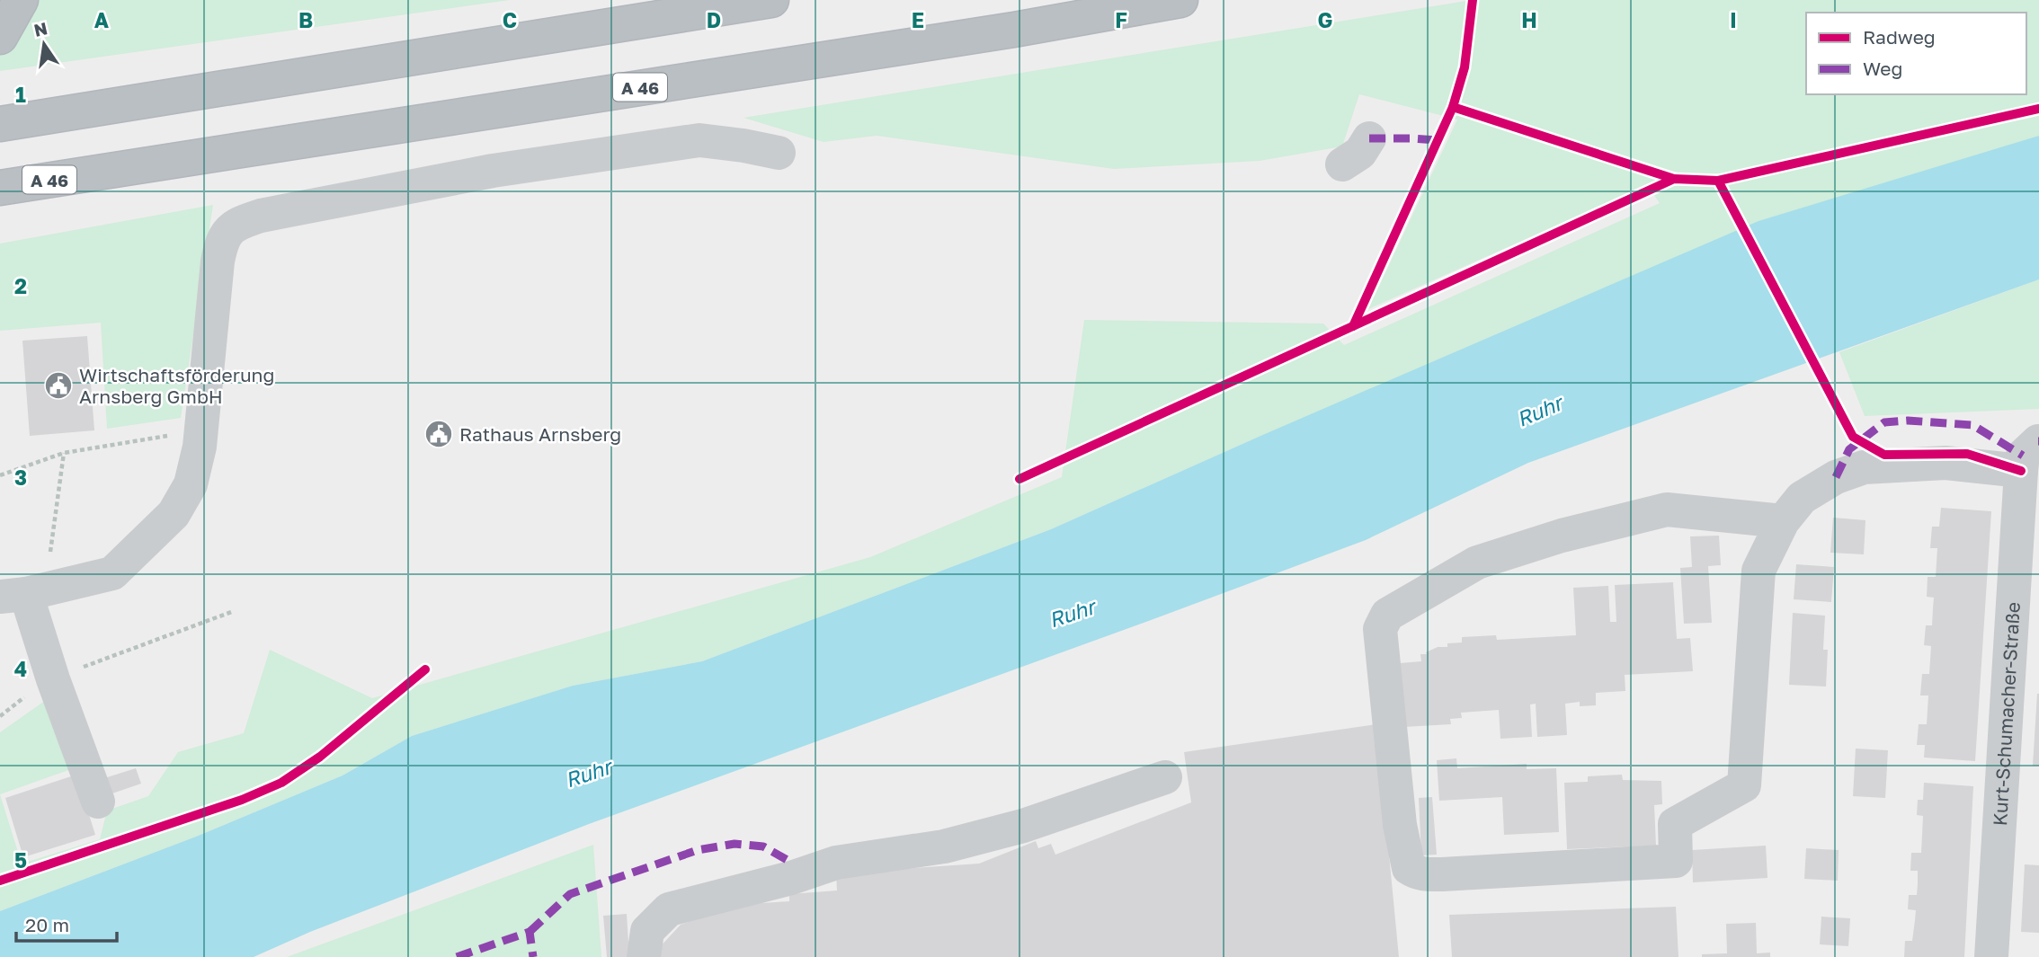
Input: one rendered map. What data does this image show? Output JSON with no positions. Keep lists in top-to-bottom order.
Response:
{
  "streets": {
    "highway": ["A 46"],
    "street": ["Kurt-Schumacher-Straße"]
  },
  "water": ["Ruhr"],
  "places": {
    "public building": ["Wirtschaftsförderung Arnsberg GmbH", "Rathaus Arnsberg"]
  },
  "legend": ["Radweg", "Weg"],
  "scale_bar": "20 m",
  "north": "top",
  "grid": {
    "columns": [
      "A",
      "B",
      "C",
      "D",
      "E",
      "F",
      "G",
      "H",
      "I"
    ],
    "rows": [
      "1",
      "2",
      "3",
      "4",
      "5"
    ]
  }
}
